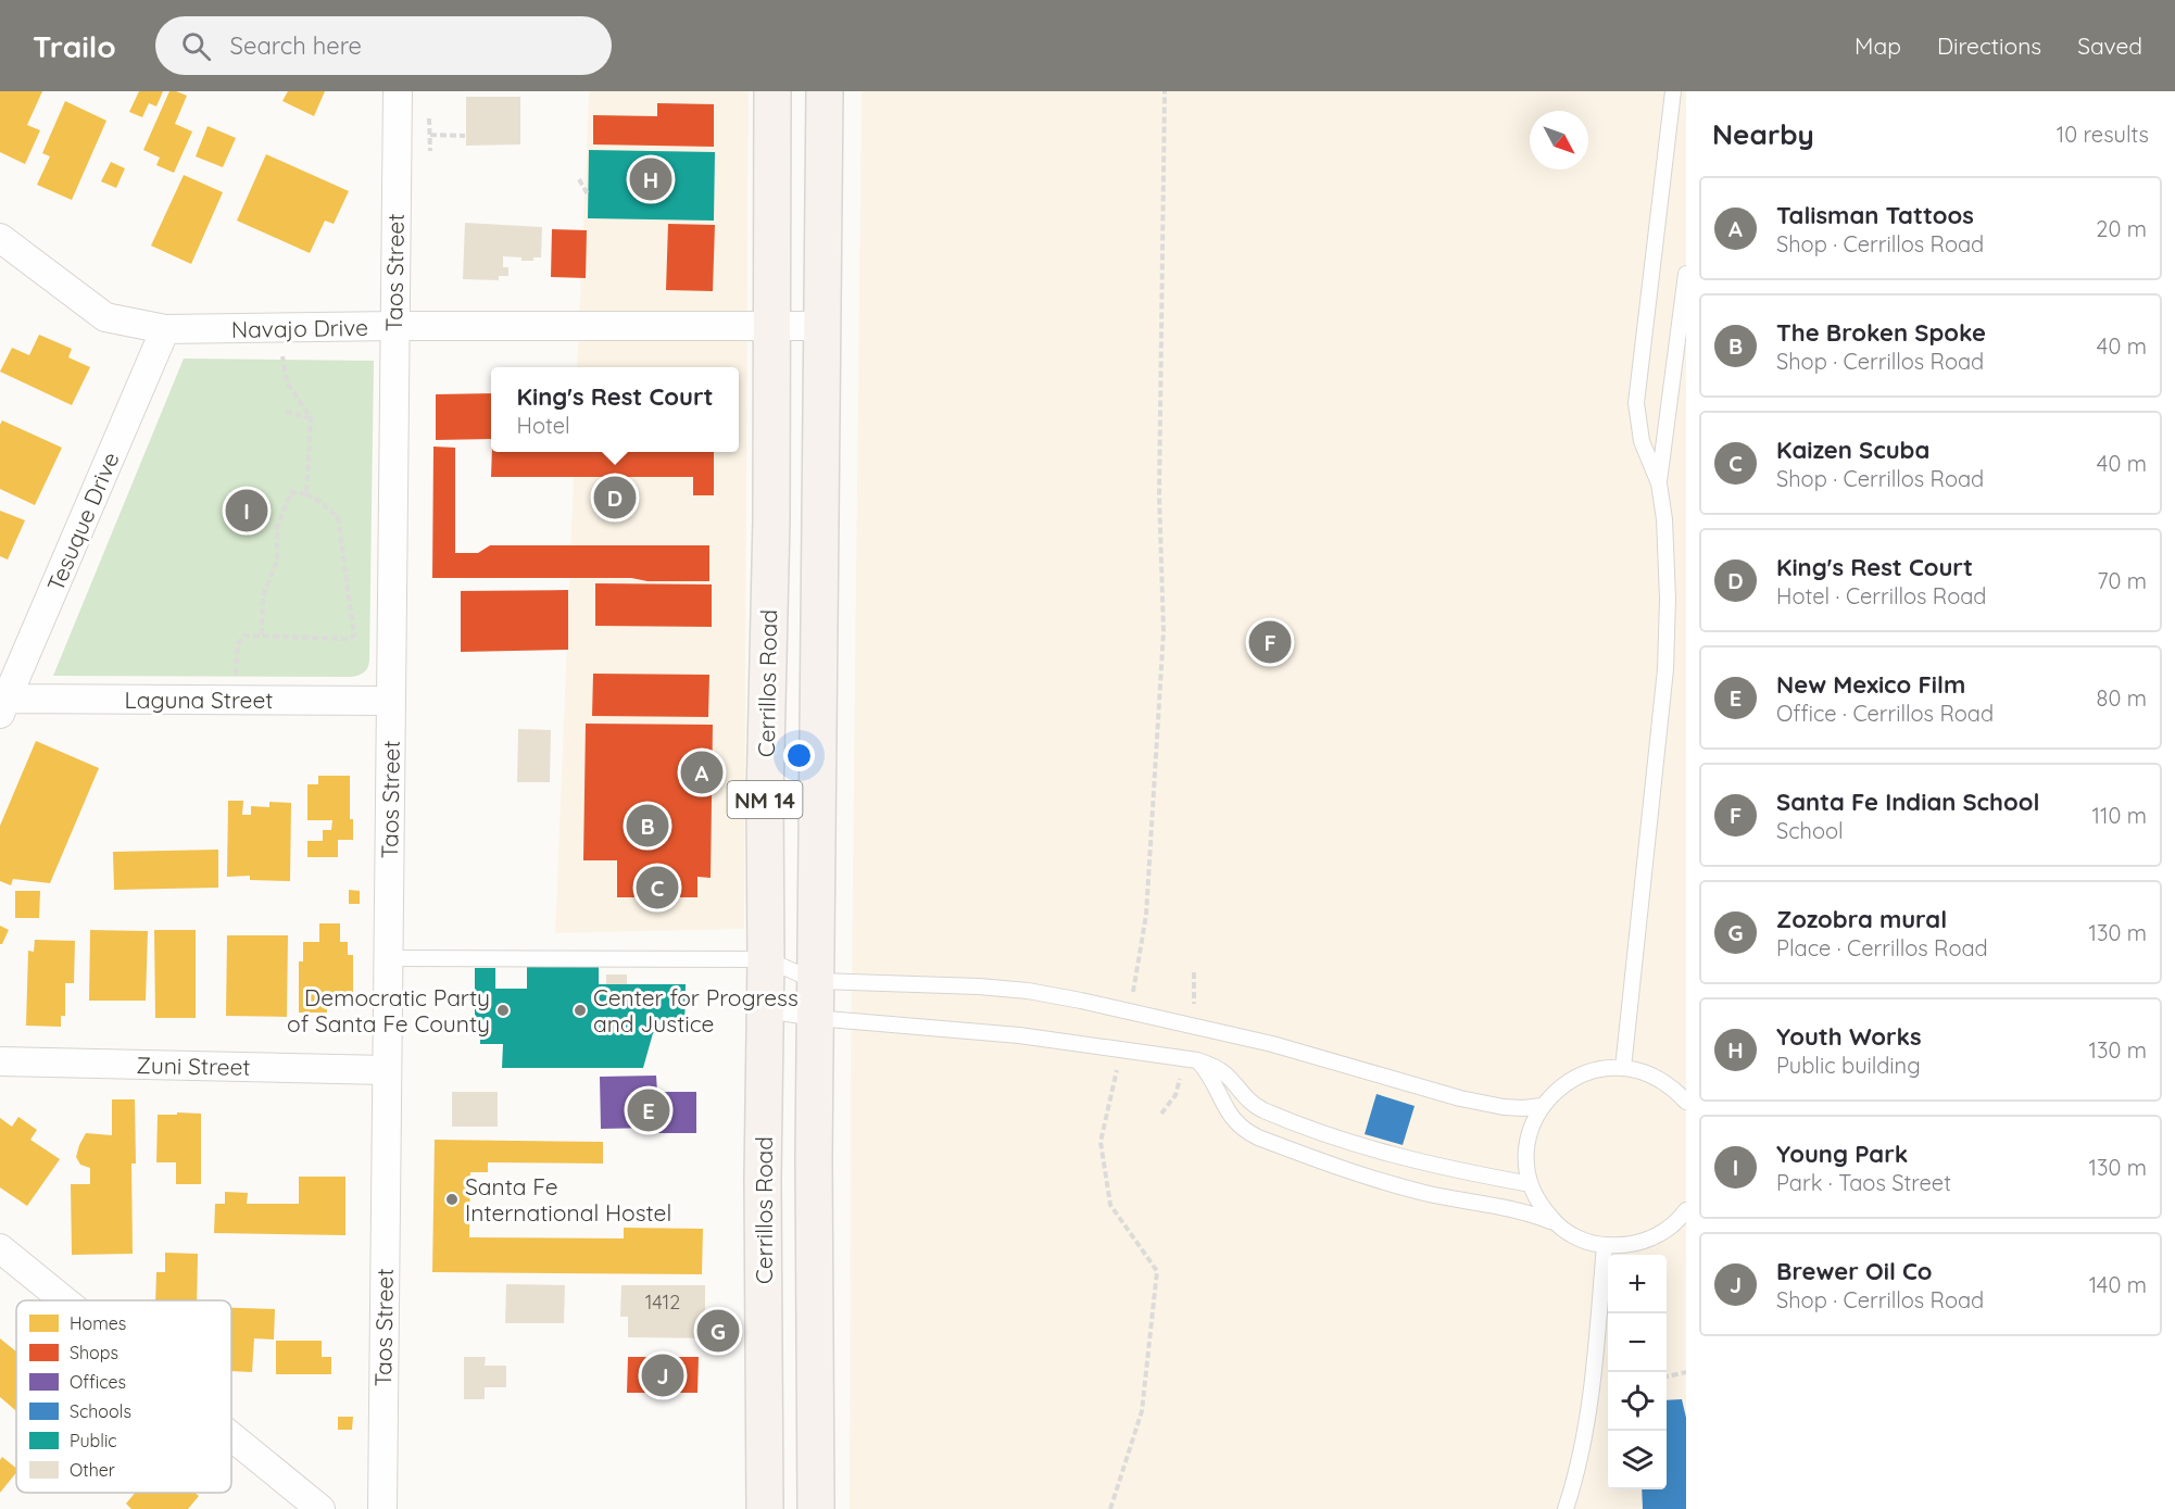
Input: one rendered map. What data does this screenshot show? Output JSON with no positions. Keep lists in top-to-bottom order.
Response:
{
  "streets": {
    "main road": ["Cerrillos Road", "NM 14"],
    "street": [
      "Taos Street",
      "Navajo Drive",
      "Tesuque Drive",
      "Laguna Street",
      "Zuni Street"
    ]
  },
  "crossings": [
    ["Taos Street", "Navajo Drive"],
    ["Taos Street", "Laguna Street"],
    ["Taos Street", "Zuni Street"],
    ["Navajo Drive", "Tesuque Drive"],
    ["Navajo Drive", "Cerrillos Road"],
    ["Navajo Drive", "NM 14"],
    ["Tesuque Drive", "Laguna Street"]
  ],
  "places": ["Democratic Party of Santa Fe County", "Center for Progress and Justice", "Santa Fe International Hostel"],
  "house_numbers": ["1412"],
  "legend": [
    "Homes",
    "Shops",
    "Offices",
    "Schools",
    "Public",
    "Other"
  ],
  "north": "bottom right",
  "page": {
    "header": "Trailo",
    "search": "Search here",
    "nav": ["Map", "Directions", "Saved"],
    "heading": ["Nearby", "10 results"],
    "pins": [
      "H",
      "D",
      "I",
      "F",
      "A",
      "B",
      "C",
      "E",
      "G",
      "J"
    ],
    "list": [
      {
        "mark": "A",
        "name": "Talisman Tattoos",
        "note": "Shop · Cerrillos Road",
        "value": "20 m"
      },
      {
        "mark": "B",
        "name": "The Broken Spoke",
        "note": "Shop · Cerrillos Road",
        "value": "40 m"
      },
      {
        "mark": "C",
        "name": "Kaizen Scuba",
        "note": "Shop · Cerrillos Road",
        "value": "40 m"
      },
      {
        "mark": "D",
        "name": "King's Rest Court",
        "note": "Hotel · Cerrillos Road",
        "value": "70 m"
      },
      {
        "mark": "E",
        "name": "New Mexico Film",
        "note": "Office · Cerrillos Road",
        "value": "80 m"
      },
      {
        "mark": "F",
        "name": "Santa Fe Indian School",
        "note": "School",
        "value": "110 m"
      },
      {
        "mark": "G",
        "name": "Zozobra mural",
        "note": "Place · Cerrillos Road",
        "value": "130 m"
      },
      {
        "mark": "H",
        "name": "Youth Works",
        "note": "Public building",
        "value": "130 m"
      },
      {
        "mark": "I",
        "name": "Young Park",
        "note": "Park · Taos Street",
        "value": "130 m"
      },
      {
        "mark": "J",
        "name": "Brewer Oil Co",
        "note": "Shop · Cerrillos Road",
        "value": "140 m"
      }
    ],
    "popup": ["King's Rest Court", "Hotel"],
    "map_buttons": ["+", "−"]
  }
}
